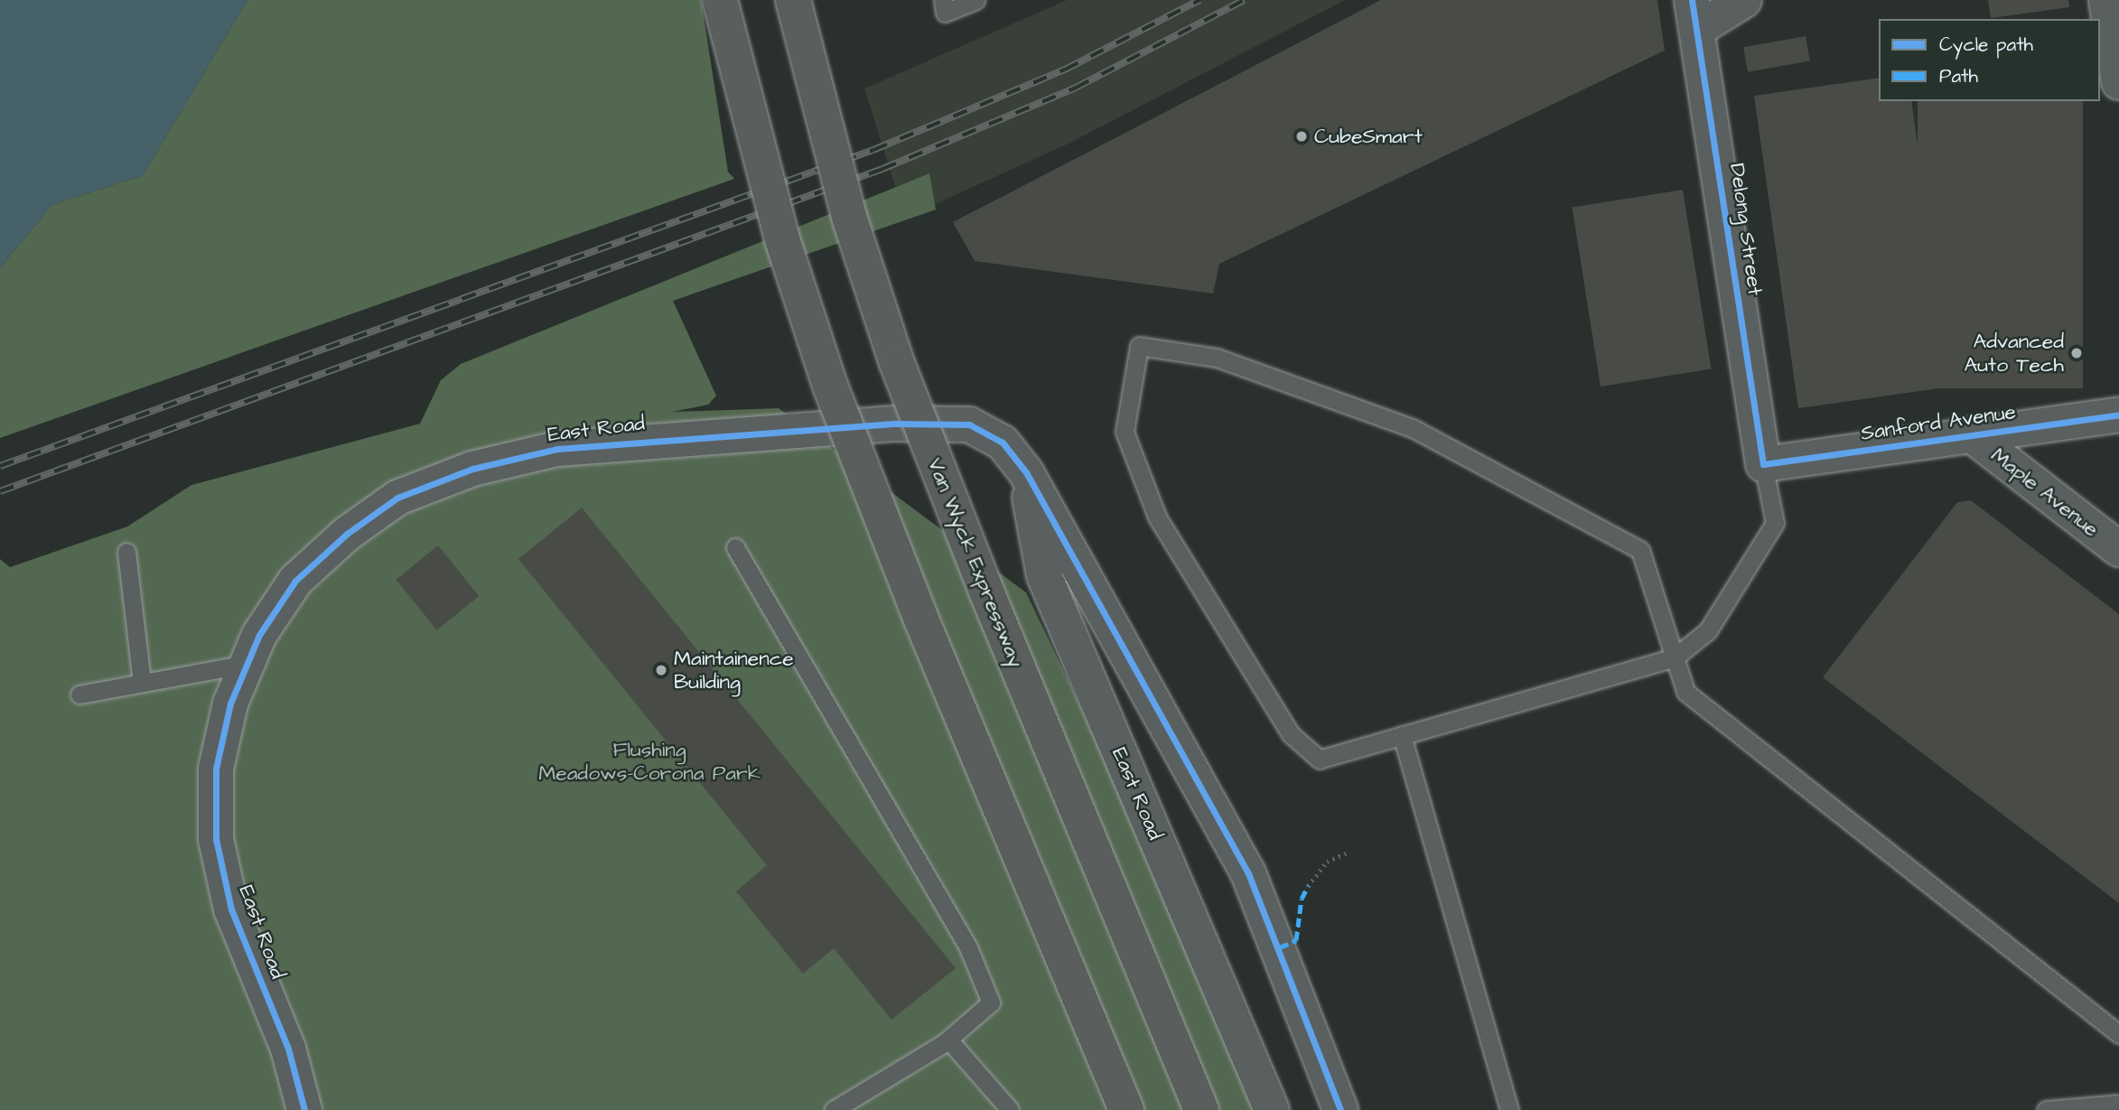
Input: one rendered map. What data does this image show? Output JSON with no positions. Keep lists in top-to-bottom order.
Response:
{
  "streets": {
    "highway": ["Van Wyck Expressway"],
    "street": [
      "Delong Street",
      "Sanford Avenue",
      "East Road",
      "Maple Avenue"
    ]
  },
  "crossings": [
    ["Delong Street", "Sanford Avenue"],
    ["Sanford Avenue", "Maple Avenue"]
  ],
  "parks": ["Flushing Meadows-Corona Park"],
  "places": ["CubeSmart", "Advanced Auto Tech", "Maintainence Building"],
  "legend": ["Cycle path", "Path"]
}
